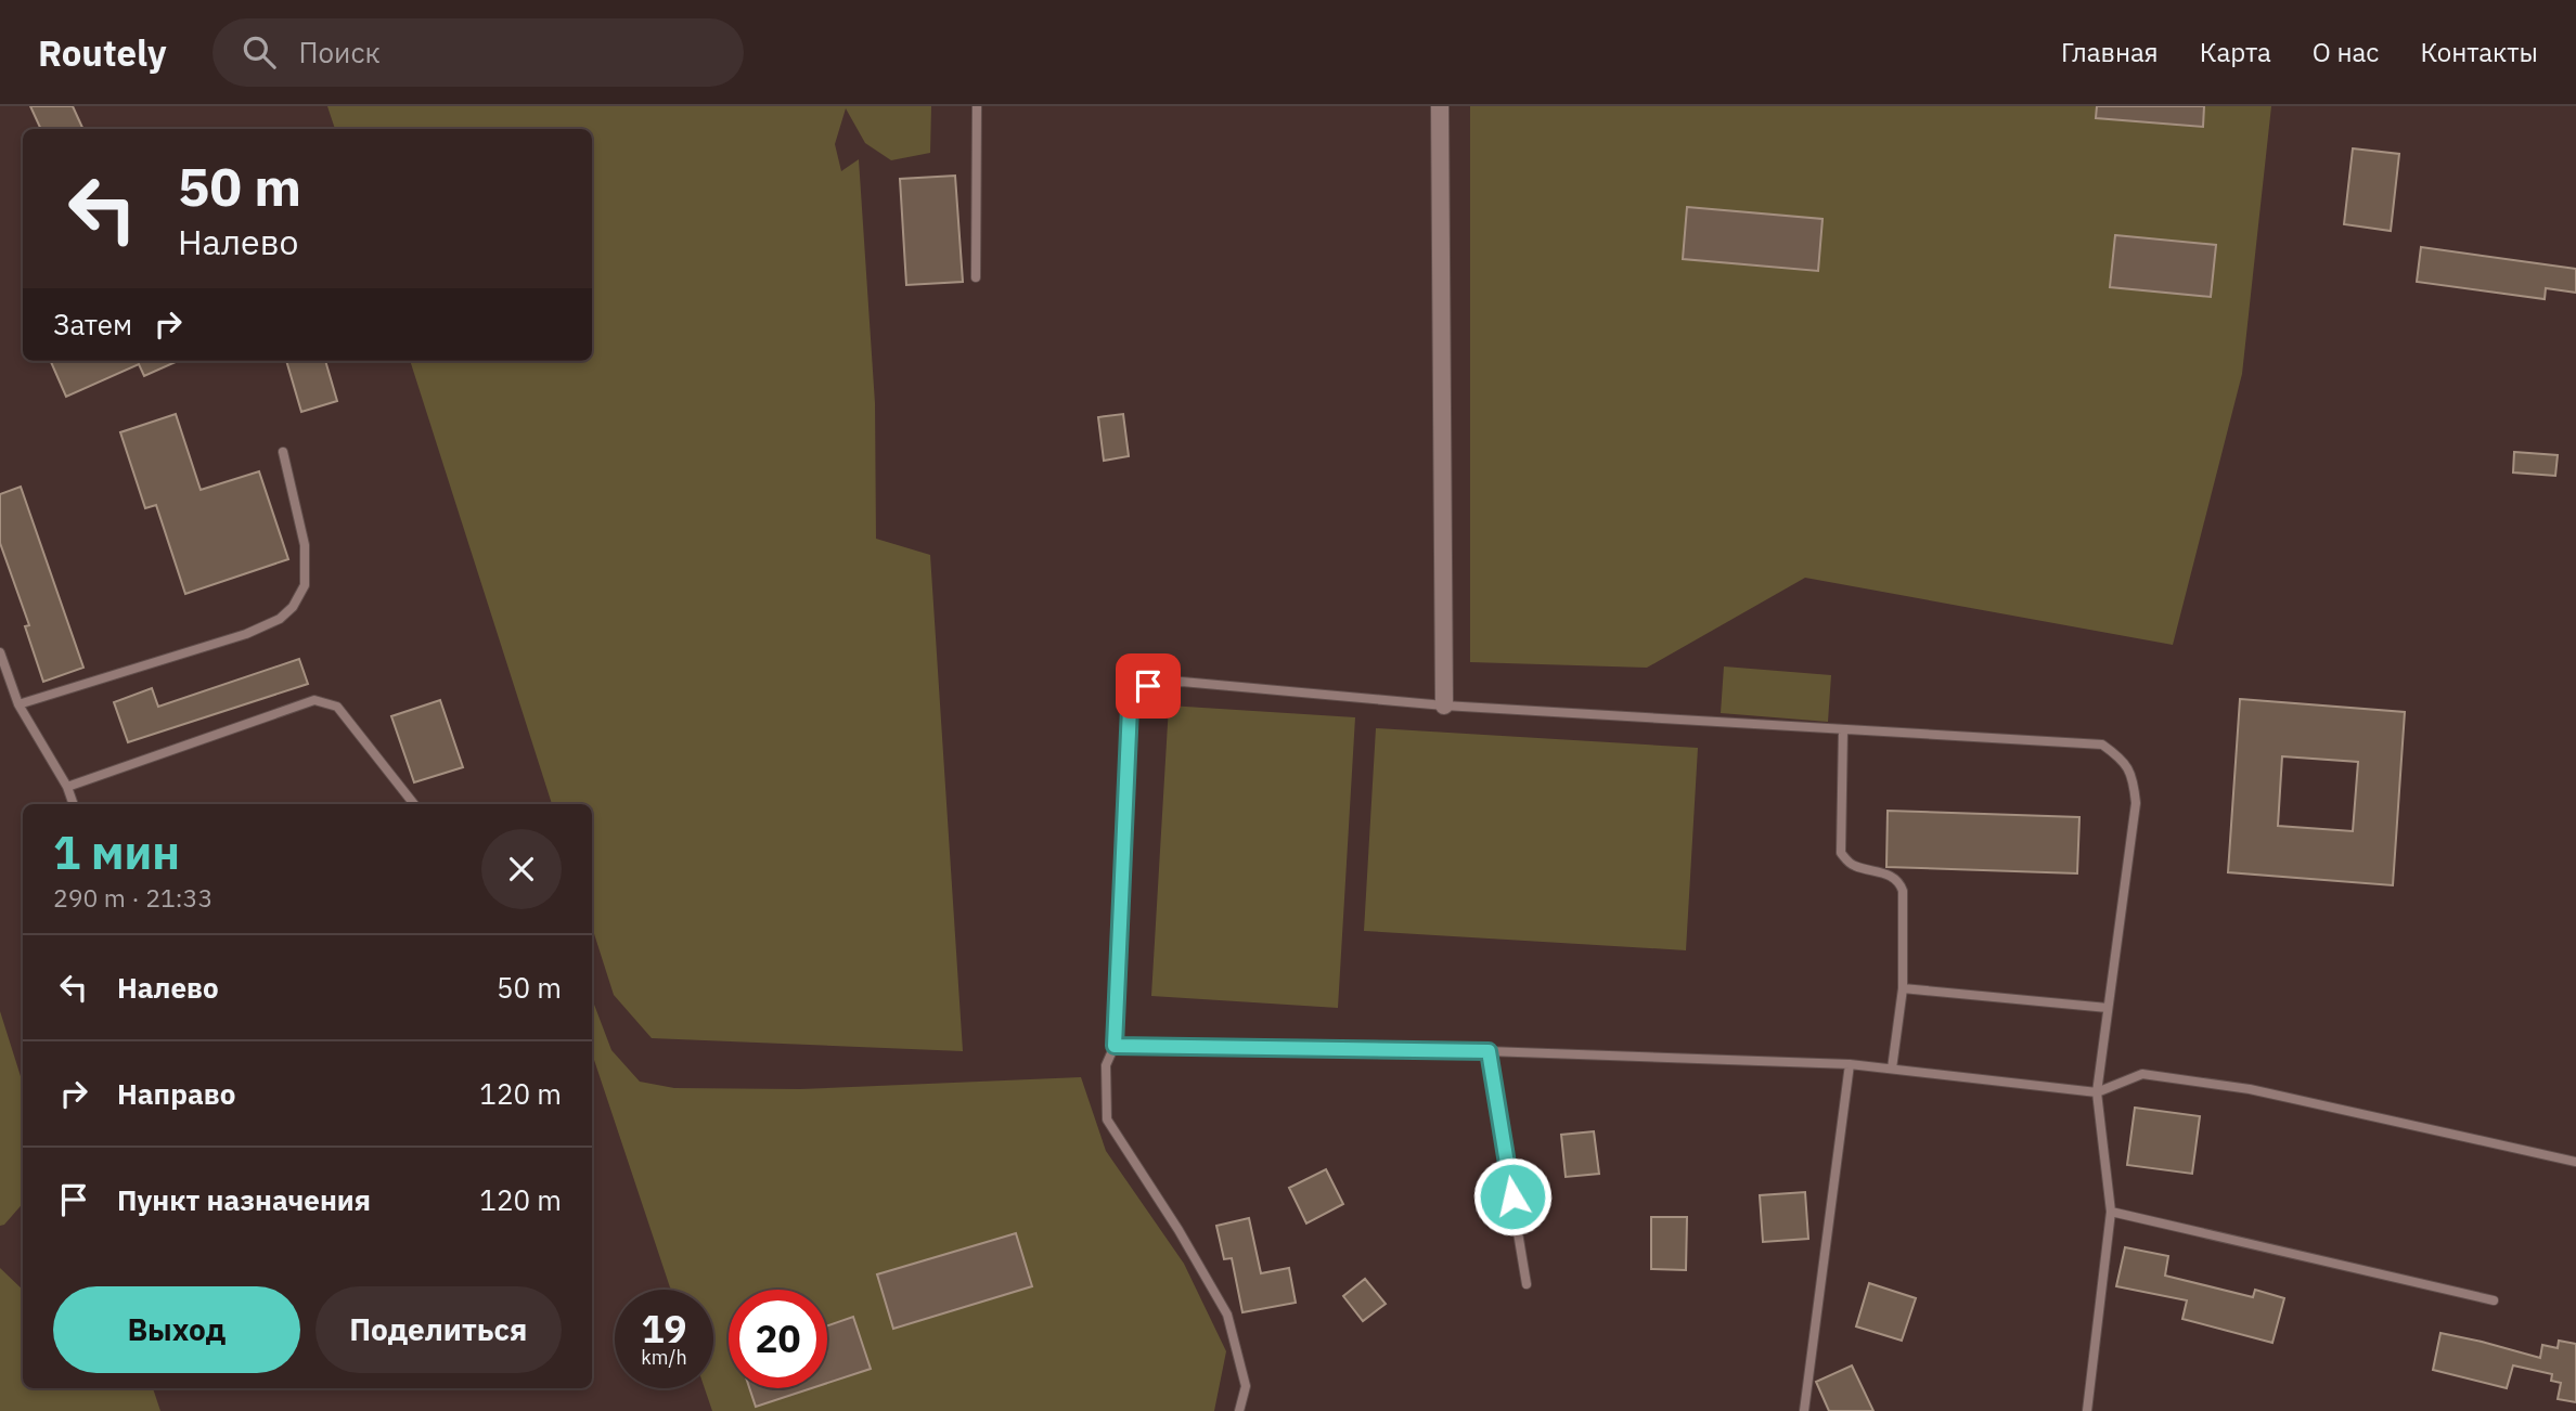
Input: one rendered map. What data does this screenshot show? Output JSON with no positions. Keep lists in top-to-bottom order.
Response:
{
  "page": {
    "header": "Routely",
    "search": "Поиск",
    "nav": [
      "Главная",
      "Карта",
      "О нас",
      "Контакты"
    ],
    "turn": ["50 m", "Налево"],
    "then": "Затем",
    "heading": ["1 мин", "290 m · 21:33"],
    "list": [
      {
        "name": "Налево",
        "value": "50 m"
      },
      {
        "name": "Направо",
        "value": "120 m"
      },
      {
        "name": "Пункт назначения",
        "value": "120 m"
      }
    ],
    "buttons": ["Выход", "Поделиться"],
    "speed": "19 km/h",
    "limit": "20"
  }
}
